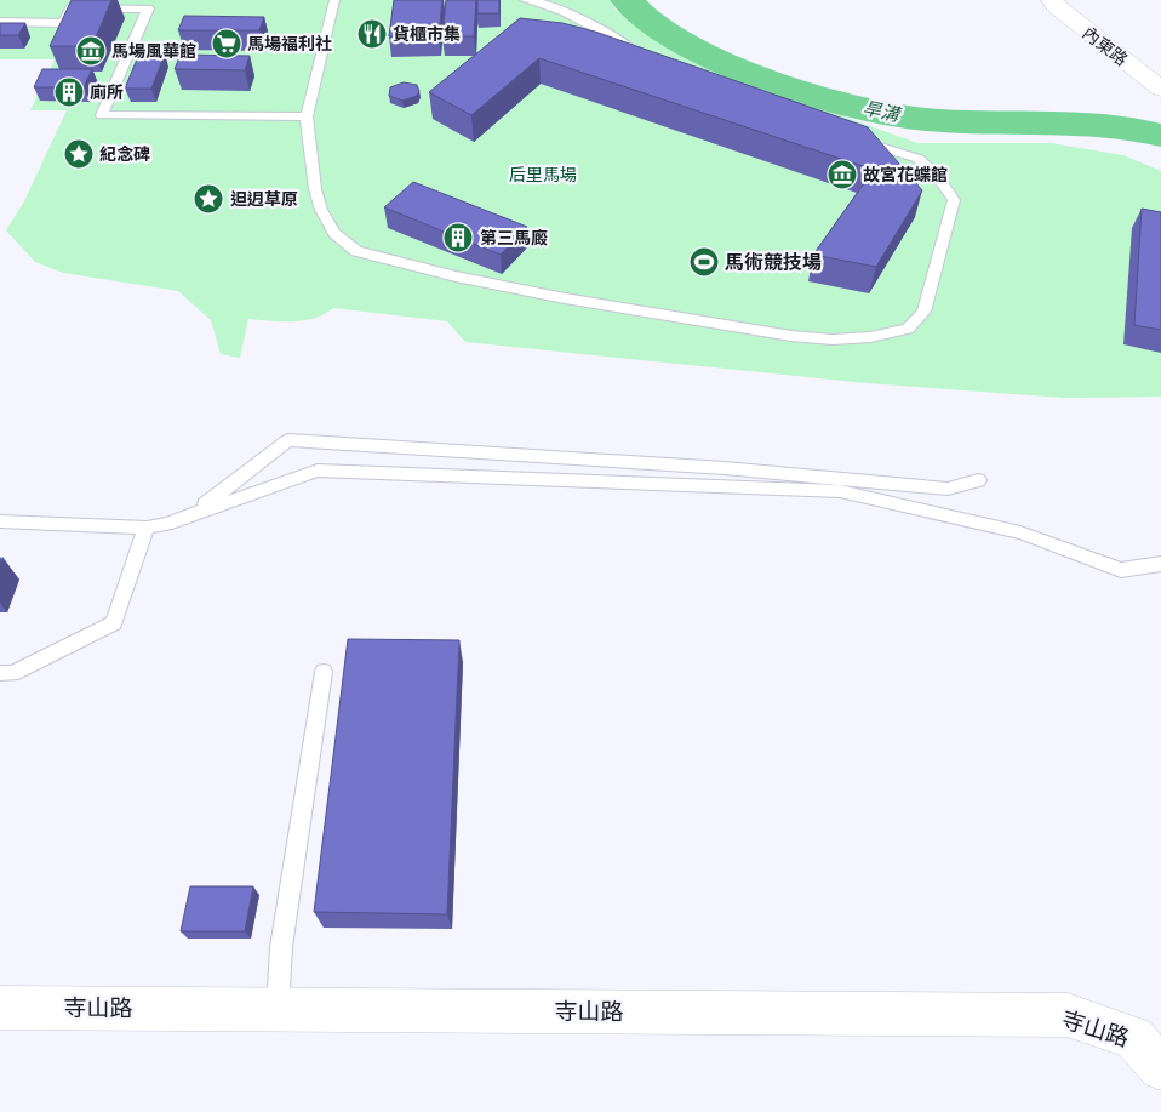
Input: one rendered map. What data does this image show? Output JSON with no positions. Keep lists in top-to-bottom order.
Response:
{
  "streets": {
    "street": ["內東路", "寺山路"]
  },
  "water": ["旱溝"],
  "parks": ["后里馬場"],
  "places": {
    "restaurant": ["貨櫃市集"],
    "supermarket": ["馬場福利社"],
    "museum": ["馬場風華館", "故宮花蝶館"],
    "building": ["廁所", "第三馬廄"],
    "place": ["紀念碑", "𨑨迌草原"],
    "sports": ["馬術競技場"]
  }
}
